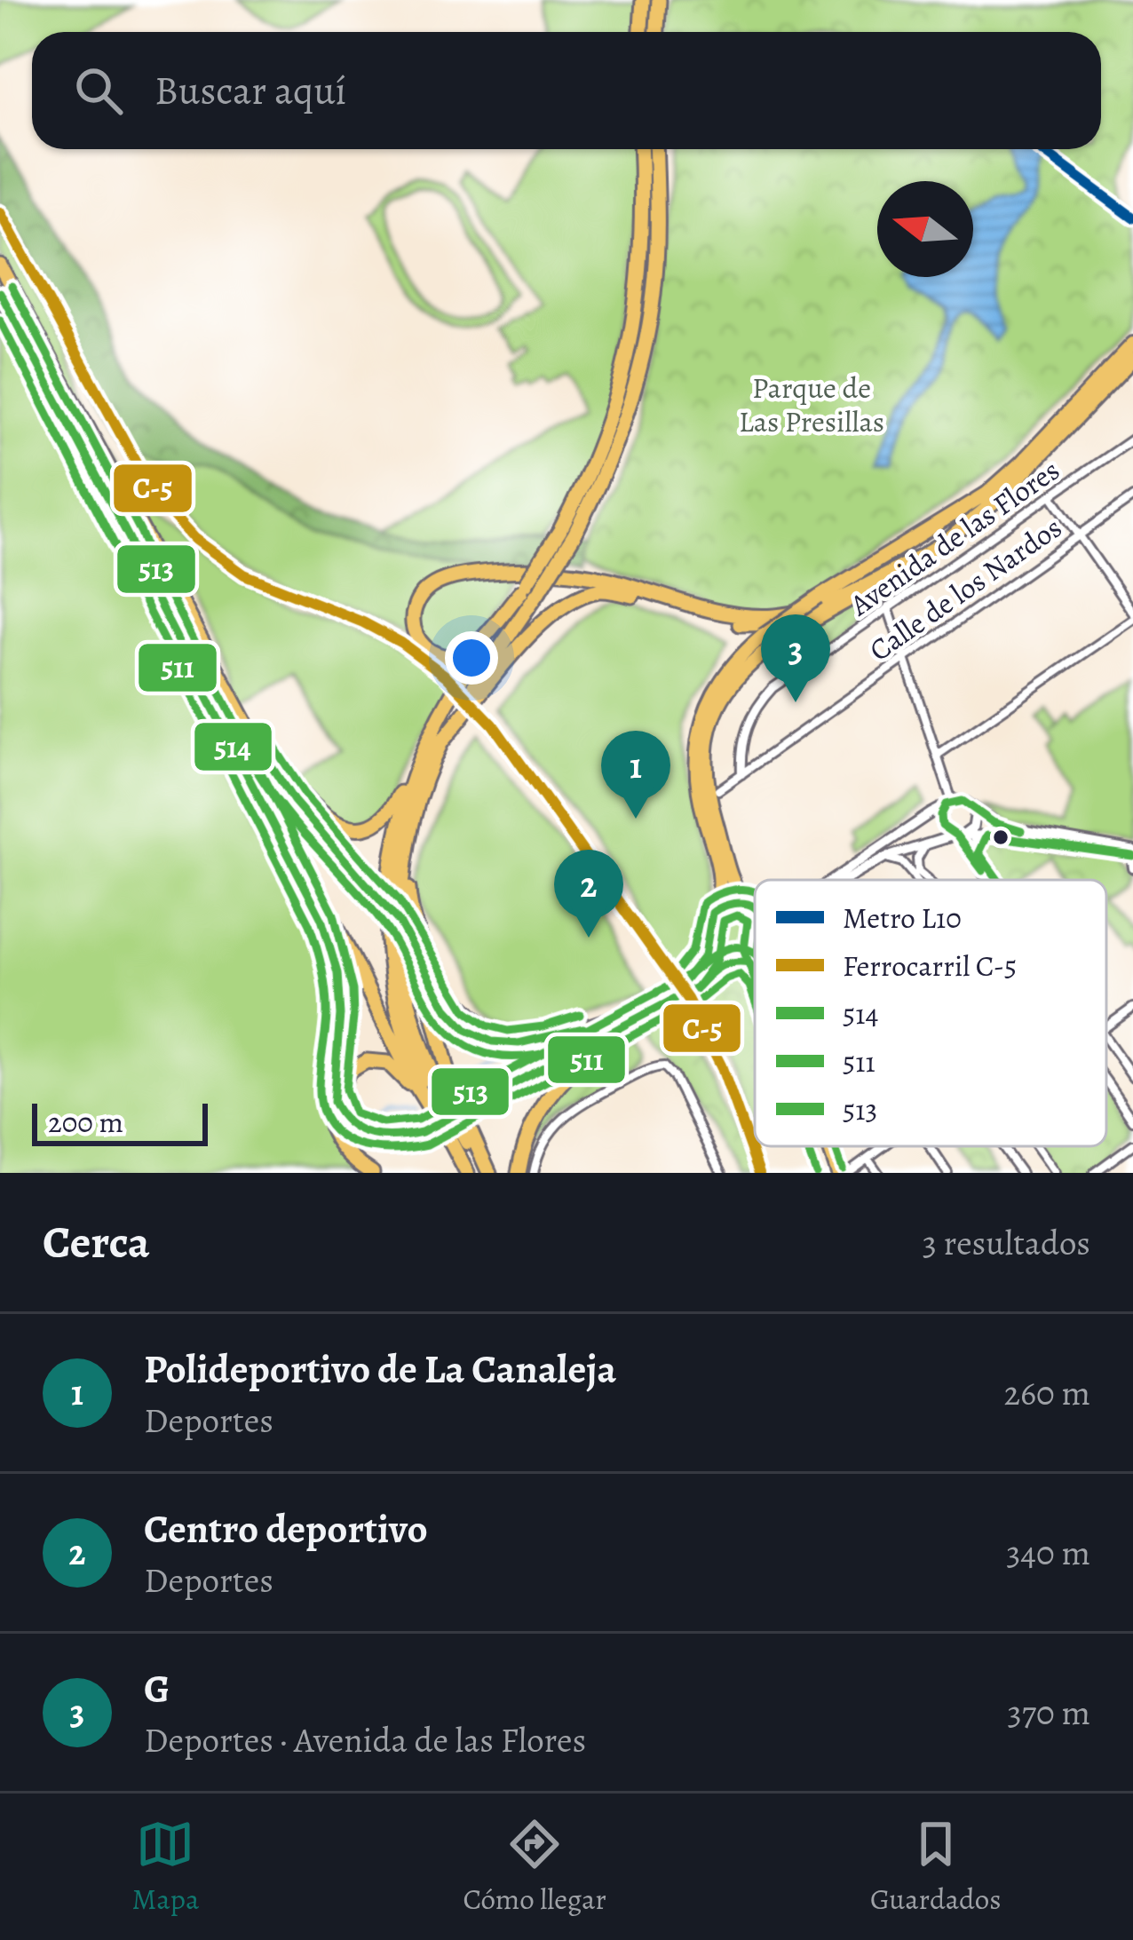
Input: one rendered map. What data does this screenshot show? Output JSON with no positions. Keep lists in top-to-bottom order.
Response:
{
  "streets": {
    "street": ["Avenida de las Flores", "Calle de los Nardos"]
  },
  "crossings": [
    ["Avenida de las Flores", "Calle de los Nardos"]
  ],
  "parks": ["Parque de Las Presillas"],
  "lines": [
    "metro line L10",
    "rail line C-5",
    "transit line 513",
    "transit line 514",
    "transit line 511"
  ],
  "legend": [
    "Metro L10",
    "Ferrocarril C-5",
    "514",
    "511",
    "513"
  ],
  "scale_bar": "200 m",
  "north": "left",
  "page": {
    "search": "Buscar aquí",
    "pins": ["3", "1", "2"],
    "scale": "200 m",
    "heading": ["Cerca", "3 resultados"],
    "list": [
      {
        "mark": "1",
        "name": "Polideportivo de La Canaleja",
        "note": "Deportes",
        "value": "260 m"
      },
      {
        "mark": "2",
        "name": "Centro deportivo",
        "note": "Deportes",
        "value": "340 m"
      },
      {
        "mark": "3",
        "name": "G",
        "note": "Deportes · Avenida de las Flores",
        "value": "370 m"
      }
    ],
    "nav": ["Mapa", "Cómo llegar", "Guardados"]
  }
}
